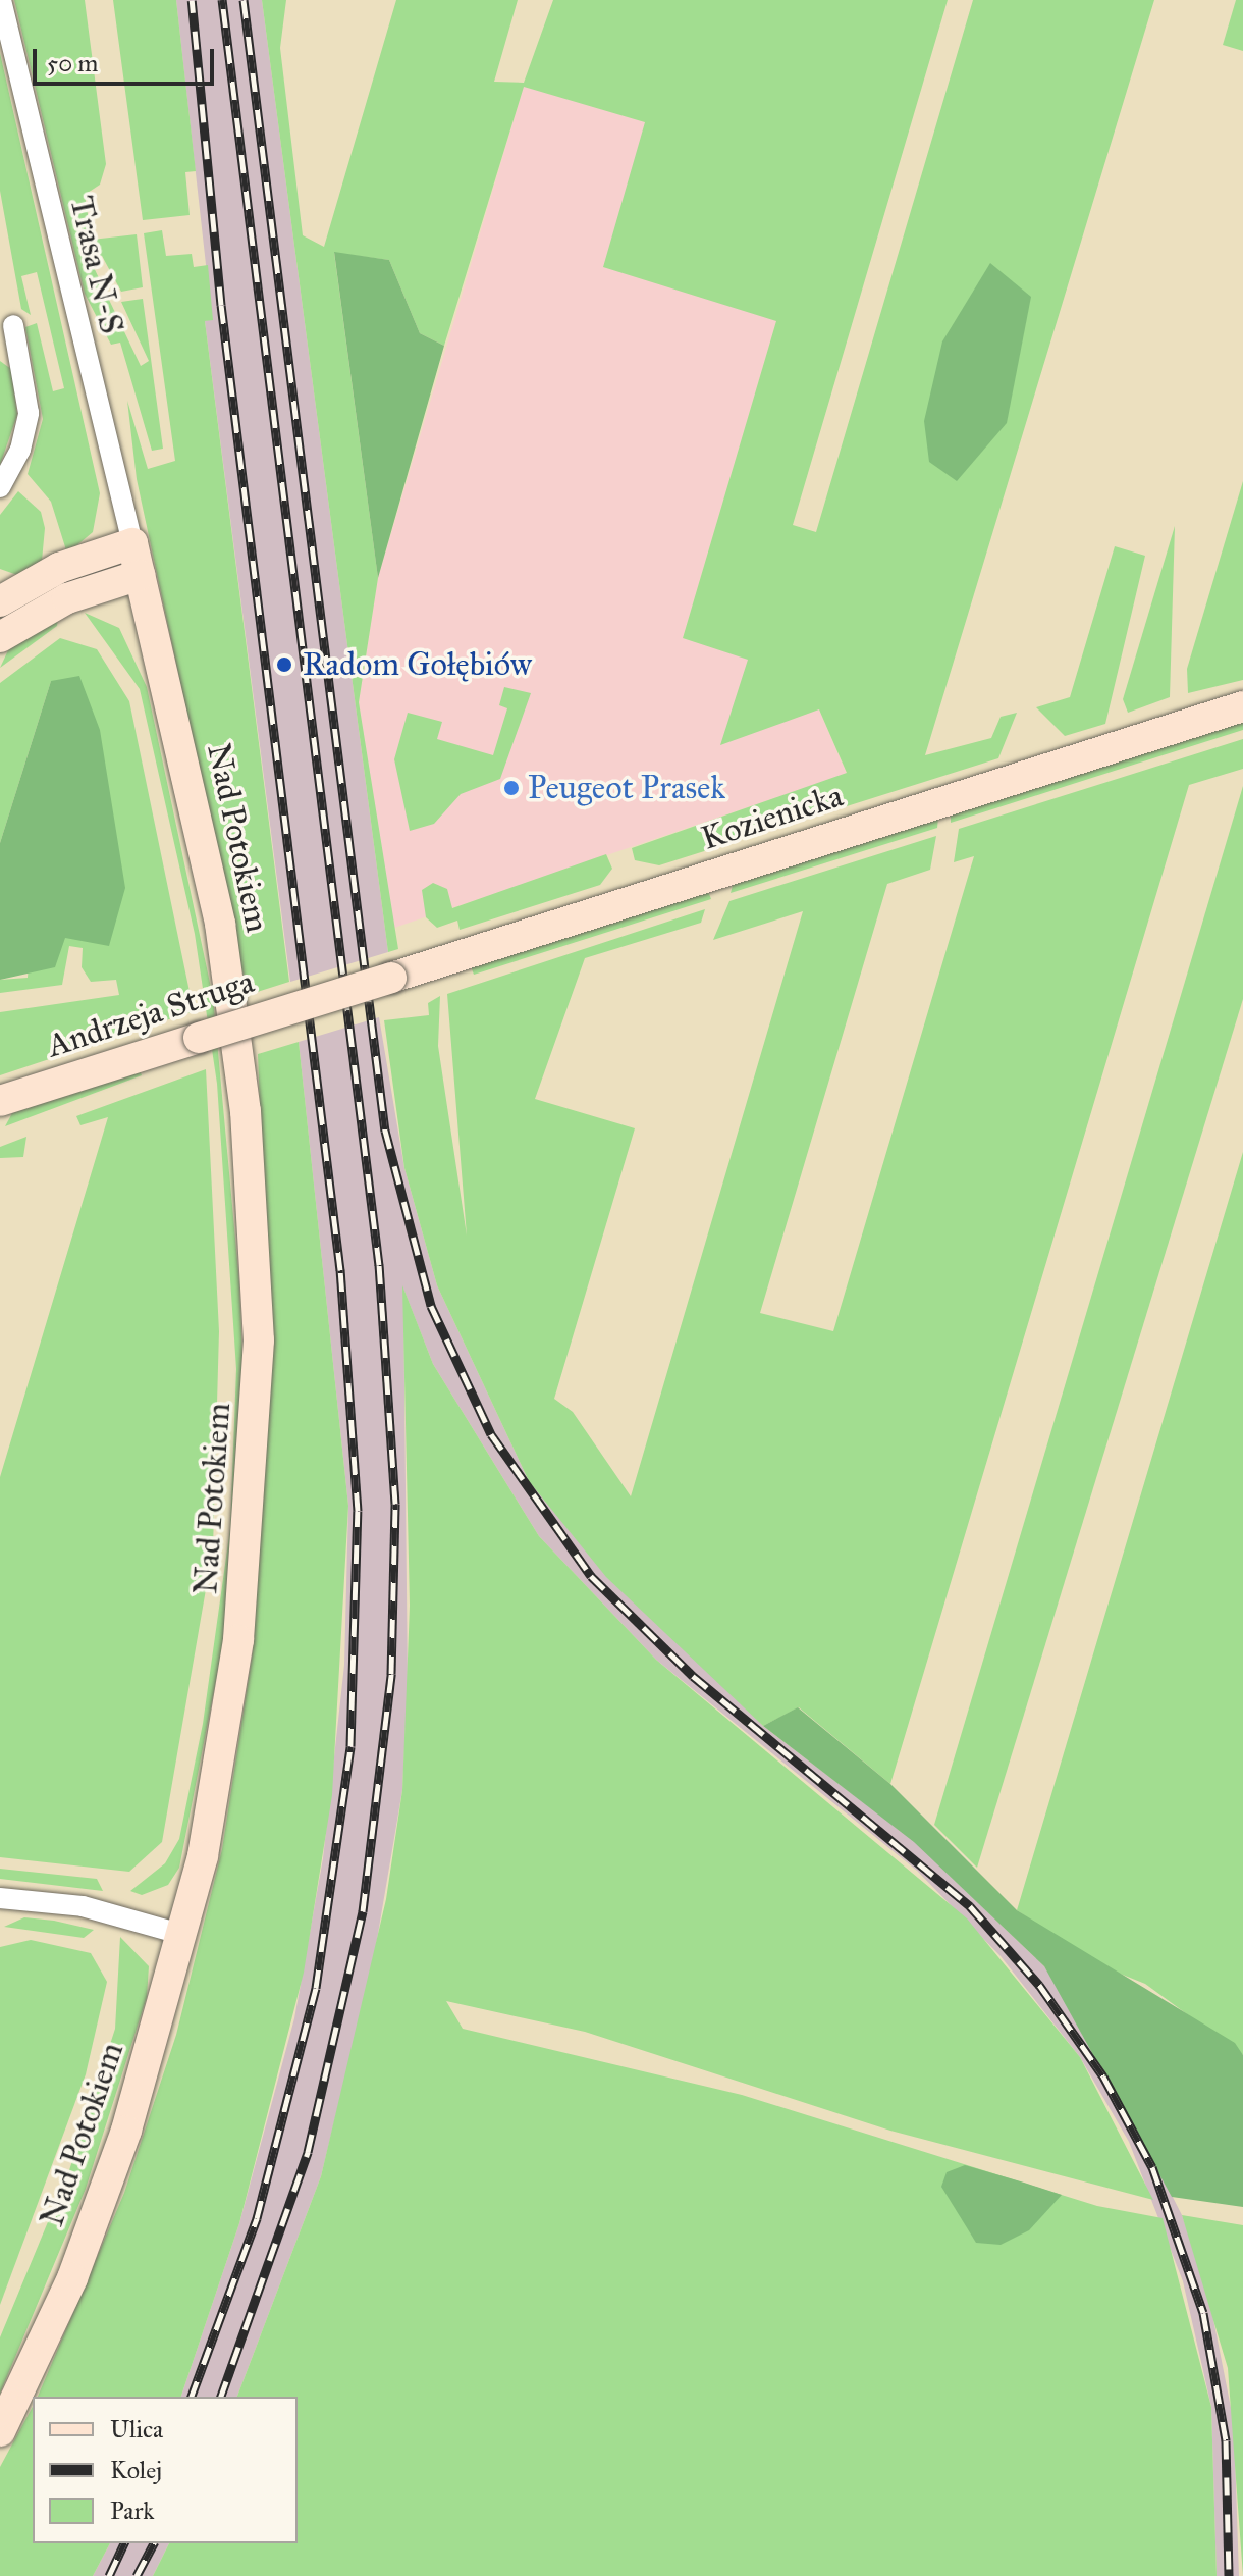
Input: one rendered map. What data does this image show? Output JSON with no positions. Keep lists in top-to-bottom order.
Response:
{
  "streets": {
    "main road": ["Kozienicka", "Nad Potokiem", "Andrzeja Struga"],
    "street": ["Trasa N-S"]
  },
  "crossings": [
    ["Trasa N-S", "Nad Potokiem"],
    ["Kozienicka", "Andrzeja Struga"]
  ],
  "places": ["Radom Gołębiów", "Peugeot Prasek"],
  "legend": ["Ulica", "Kolej", "Park"],
  "scale_bar": "50 m"
}
